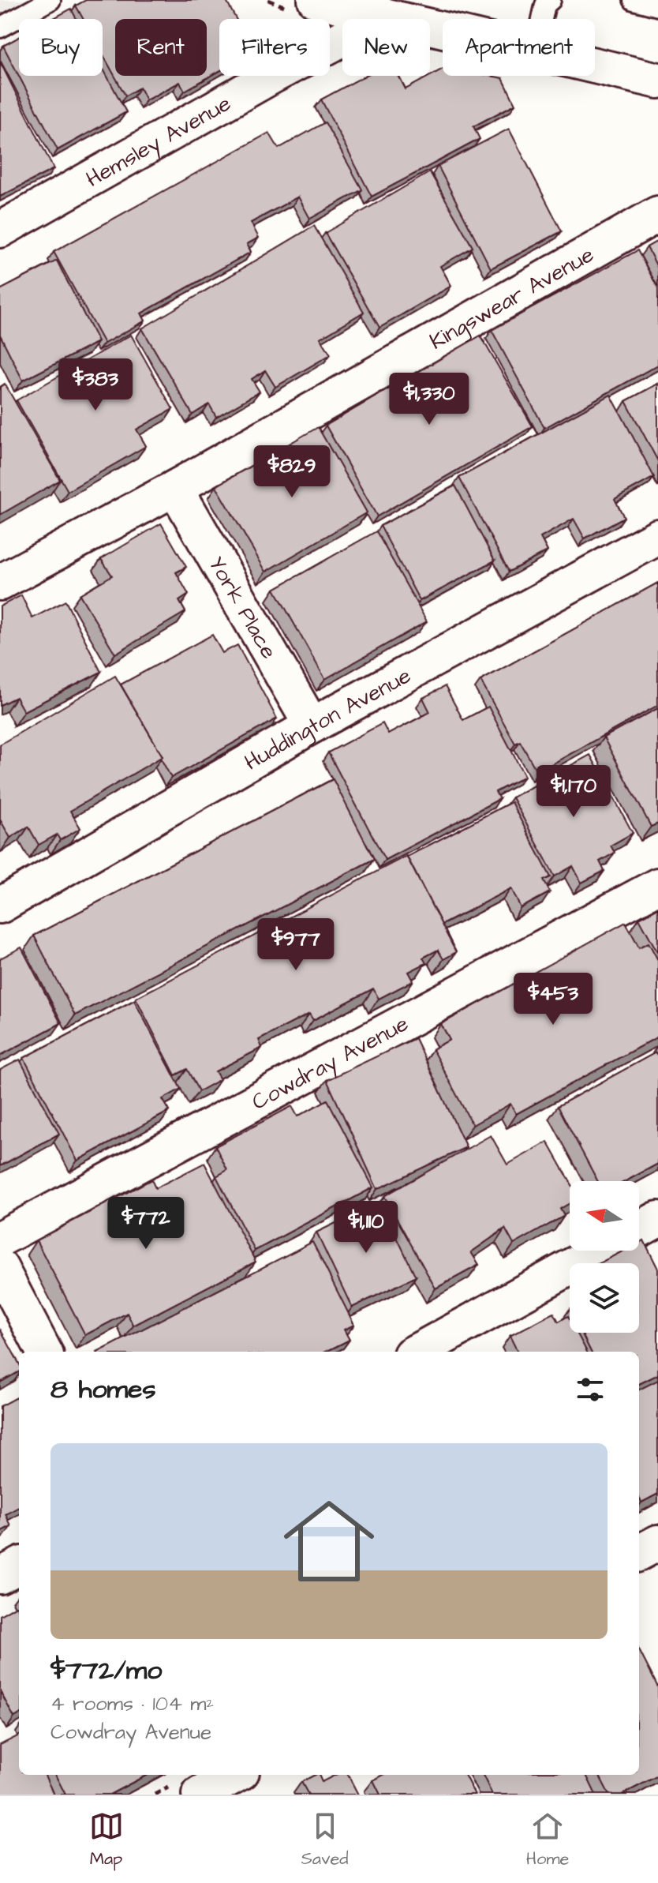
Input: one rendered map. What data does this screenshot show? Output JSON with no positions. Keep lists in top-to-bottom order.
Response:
{
  "streets": {
    "street": [
      "Hemsley Avenue",
      "Kingswear Avenue",
      "York Place",
      "Huddington Avenue",
      "Cowdray Avenue"
    ]
  },
  "crossings": [
    ["Kingswear Avenue", "York Place"],
    ["York Place", "Huddington Avenue"]
  ],
  "north": "left",
  "page": {
    "chip": [
      "Buy",
      "Rent",
      "Filters",
      "New",
      "Apartment"
    ],
    "price": [
      "$383",
      "$1,330",
      "$829",
      "$1,170",
      "$977",
      "$453",
      "$772",
      "$1,110"
    ],
    "heading": "8 homes",
    "list": [
      {
        "name": "$772/mo",
        "note": "4 rooms · 104 m² · Cowdray Avenue"
      }
    ],
    "tabs": ["Map", "Saved", "Home"]
  }
}
